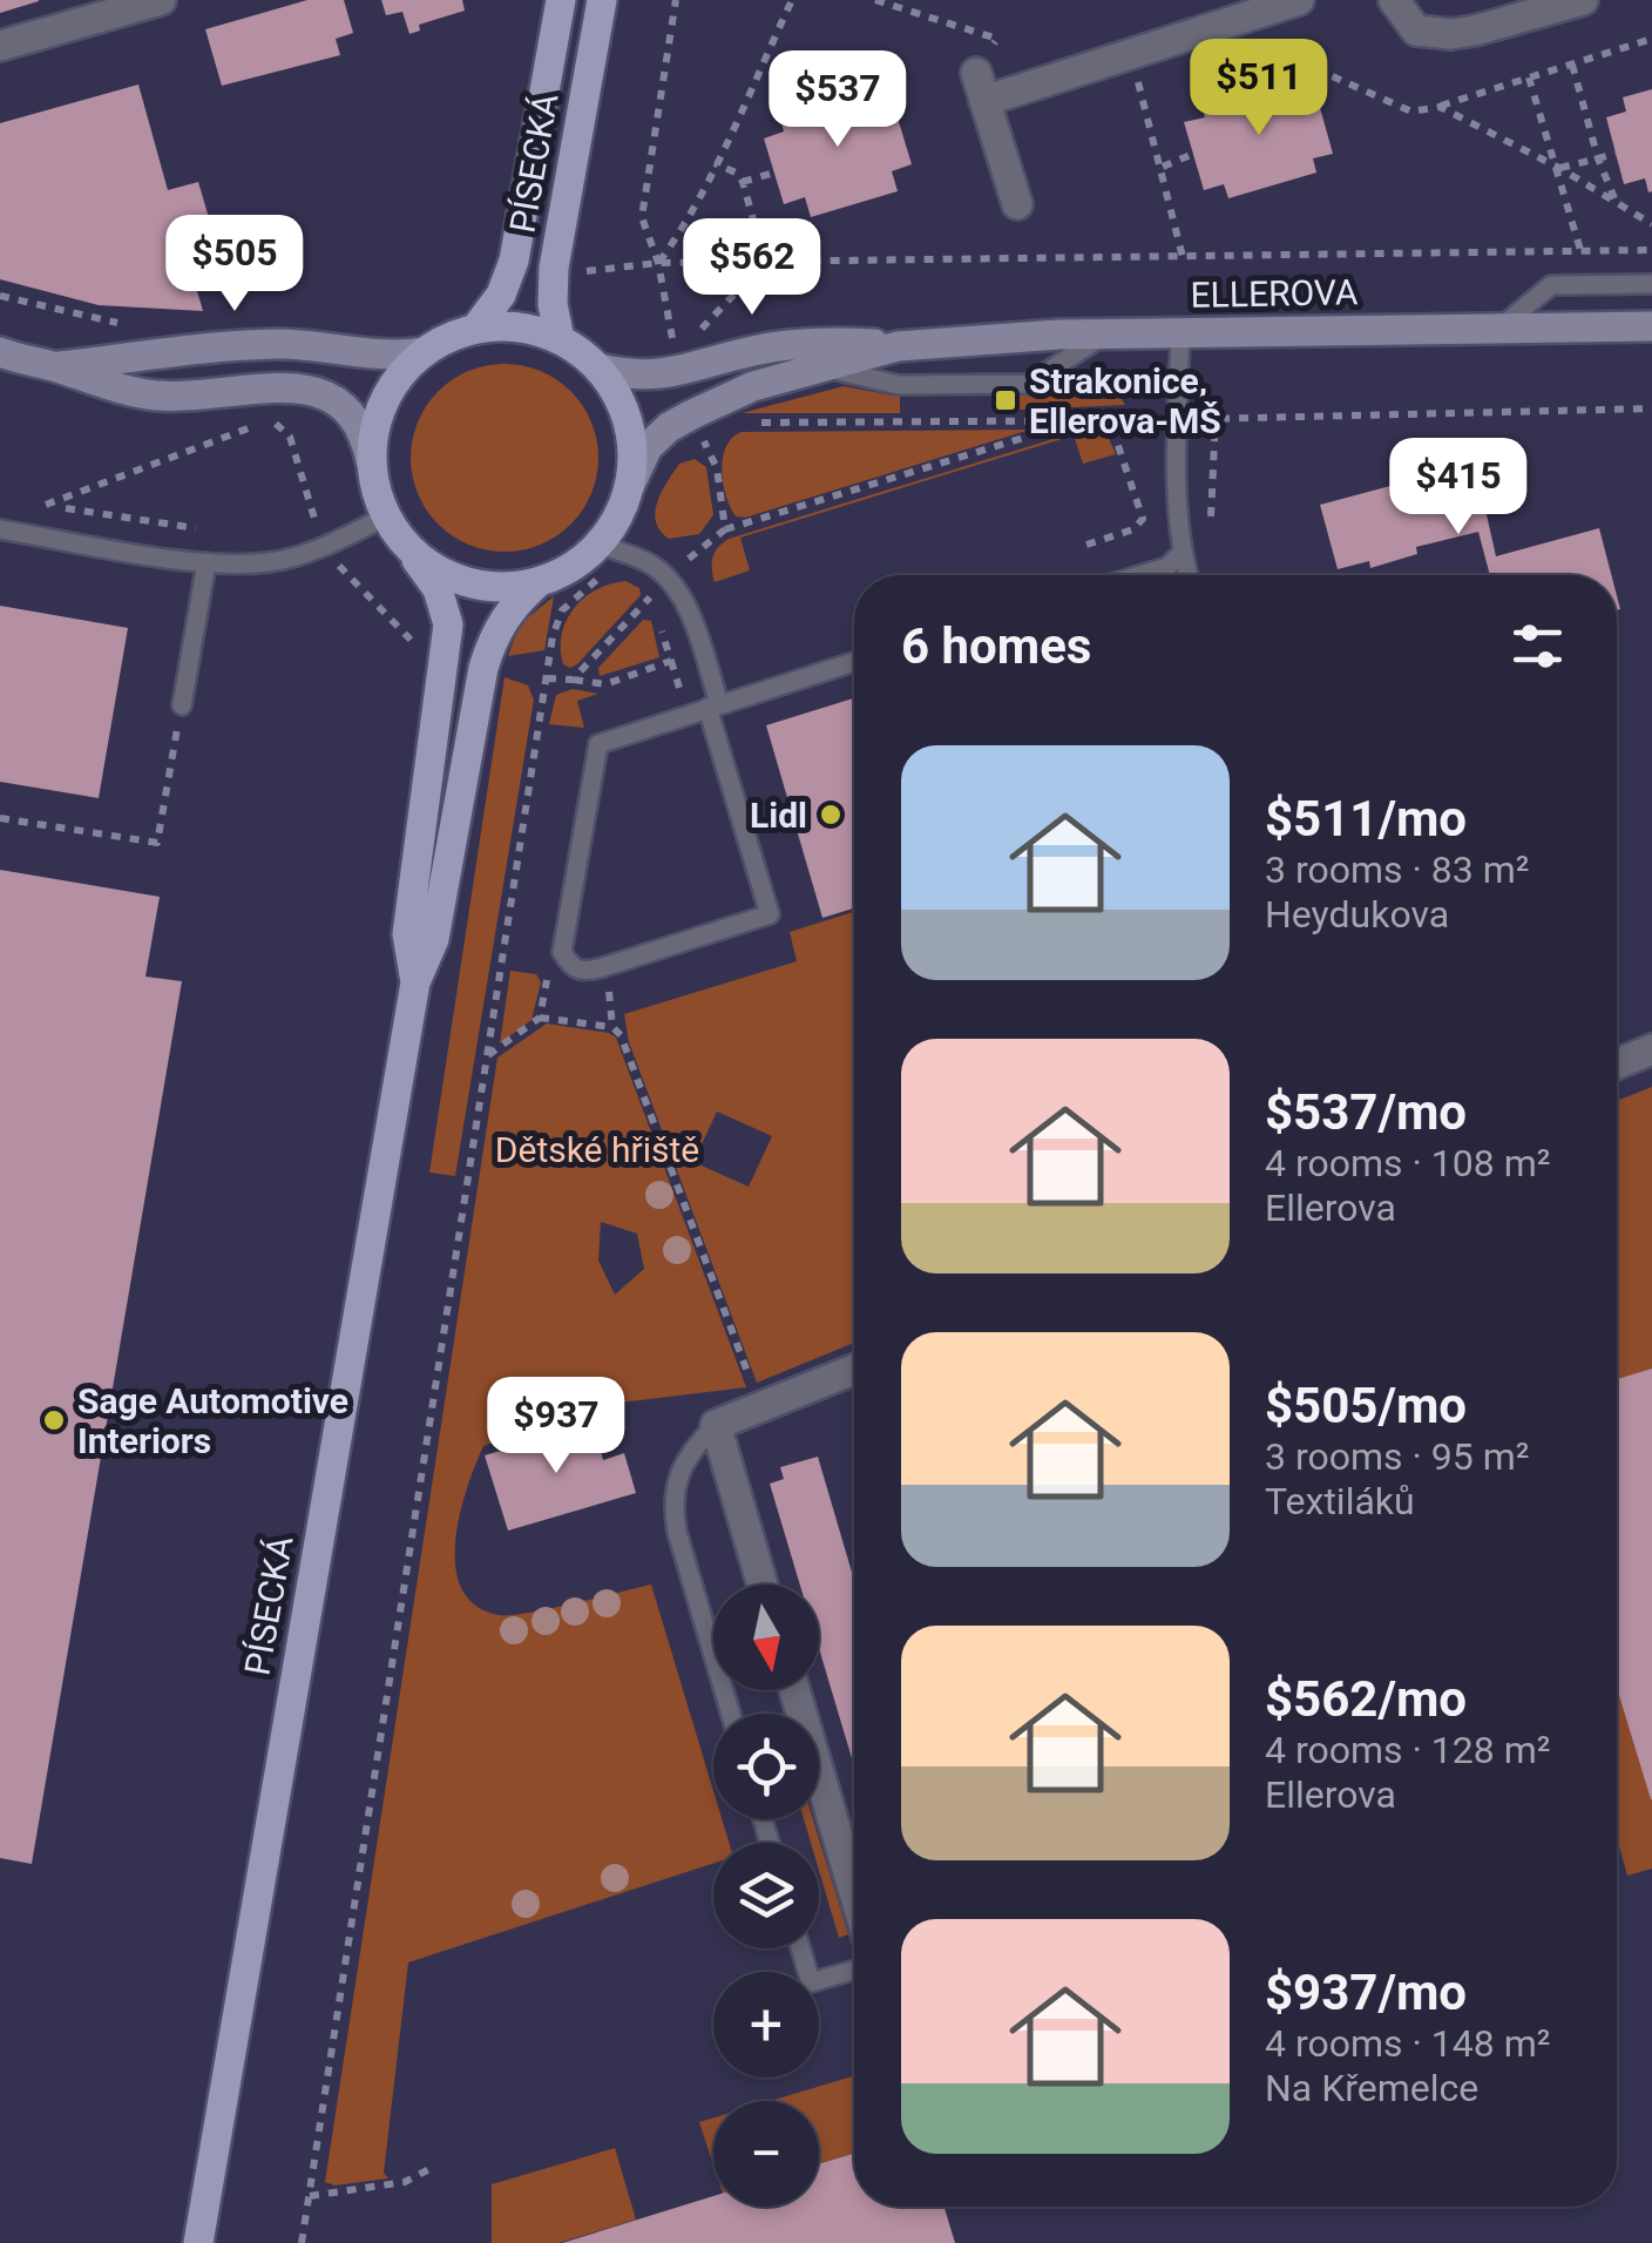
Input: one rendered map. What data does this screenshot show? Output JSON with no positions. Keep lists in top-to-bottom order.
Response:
{
  "streets": {
    "main road": ["PÍSECKÁ"],
    "street": ["ELLEROVA"]
  },
  "crossings": [
    ["PÍSECKÁ", "ELLEROVA"]
  ],
  "parks": ["Dětské hřiště"],
  "places": {
    "transit": ["Strakonice, Ellerova-MŠ"],
    "other": ["Lidl", "Sage Automotive Interiors"]
  },
  "north": "bottom",
  "page": {
    "price": [
      "$511",
      "$537",
      "$505",
      "$562",
      "$415",
      "$937"
    ],
    "heading": "6 homes",
    "list": [
      {
        "name": "$511/mo",
        "note": "3 rooms · 83 m² · Heydukova"
      },
      {
        "name": "$537/mo",
        "note": "4 rooms · 108 m² · Ellerova"
      },
      {
        "name": "$505/mo",
        "note": "3 rooms · 95 m² · Textiláků"
      },
      {
        "name": "$562/mo",
        "note": "4 rooms · 128 m² · Ellerova"
      },
      {
        "name": "$937/mo",
        "note": "4 rooms · 148 m² · Na Křemelce"
      }
    ],
    "map_buttons": ["+", "−"]
  }
}
